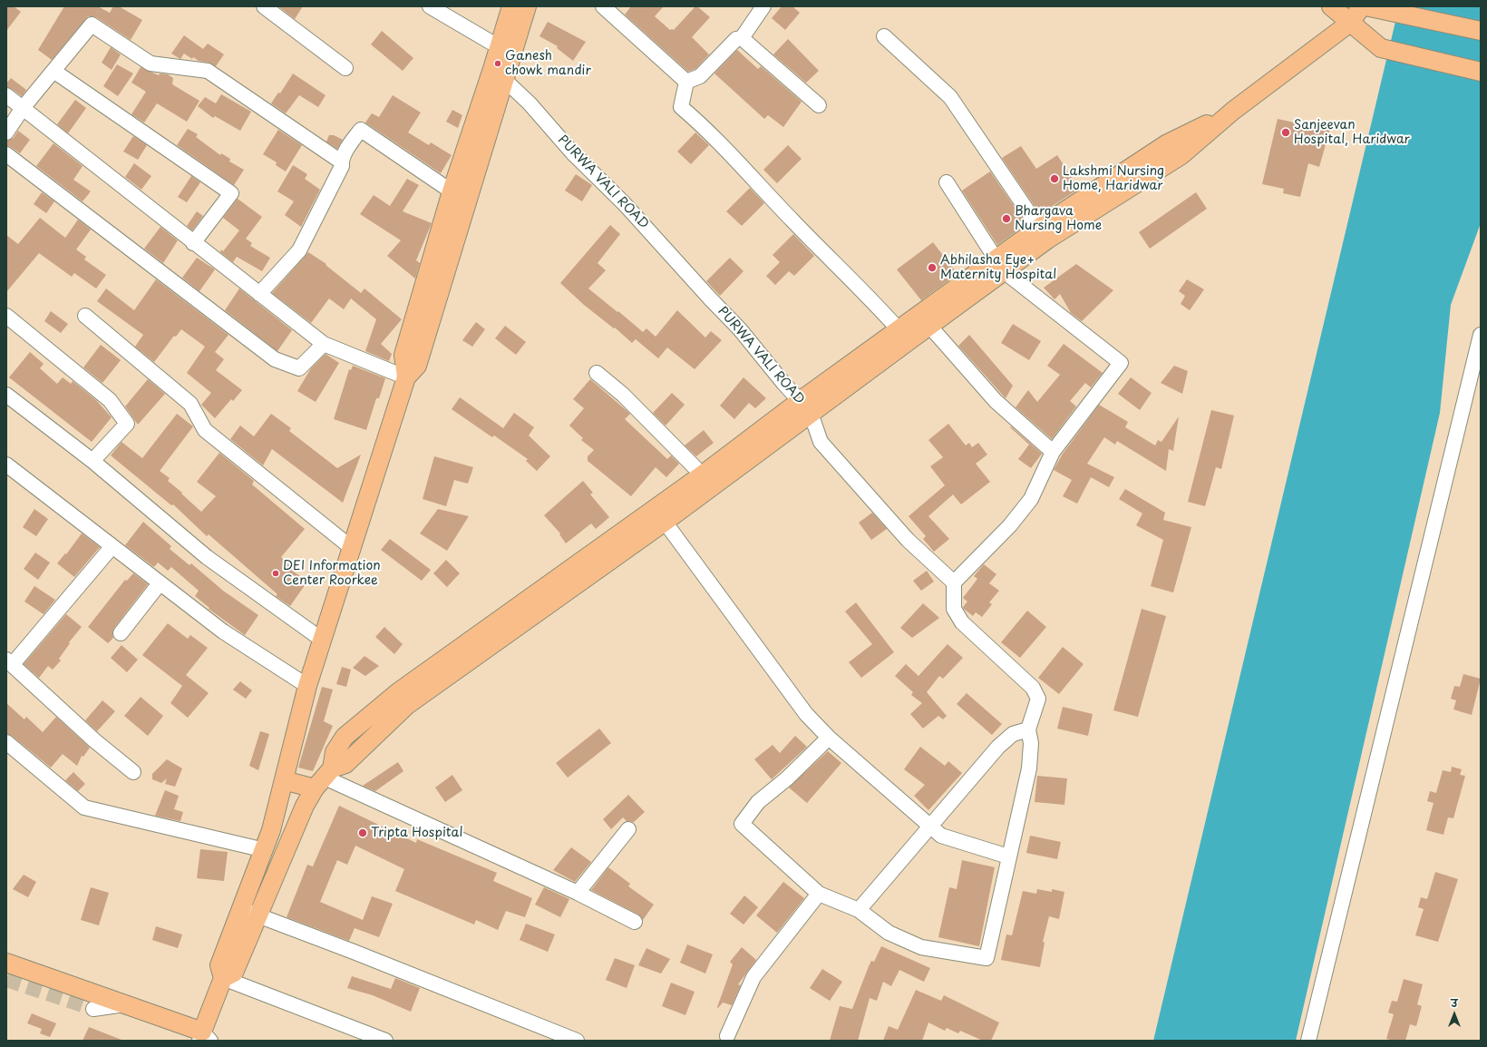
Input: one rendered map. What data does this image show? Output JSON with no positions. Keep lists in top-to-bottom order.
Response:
{
  "streets": {
    "street": ["PURWA VALI ROAD"]
  },
  "places": [
    "Ganesh chowk mandir",
    "Sanjeevan Hospital, Haridwar",
    "Lakshmi Nursing Home, Haridwar",
    "Bhargava Nursing Home",
    "Abhilasha Eye+ Maternity Hospital",
    "DEI Information Center Roorkee",
    "Tripta Hospital"
  ],
  "north": "top"
}
